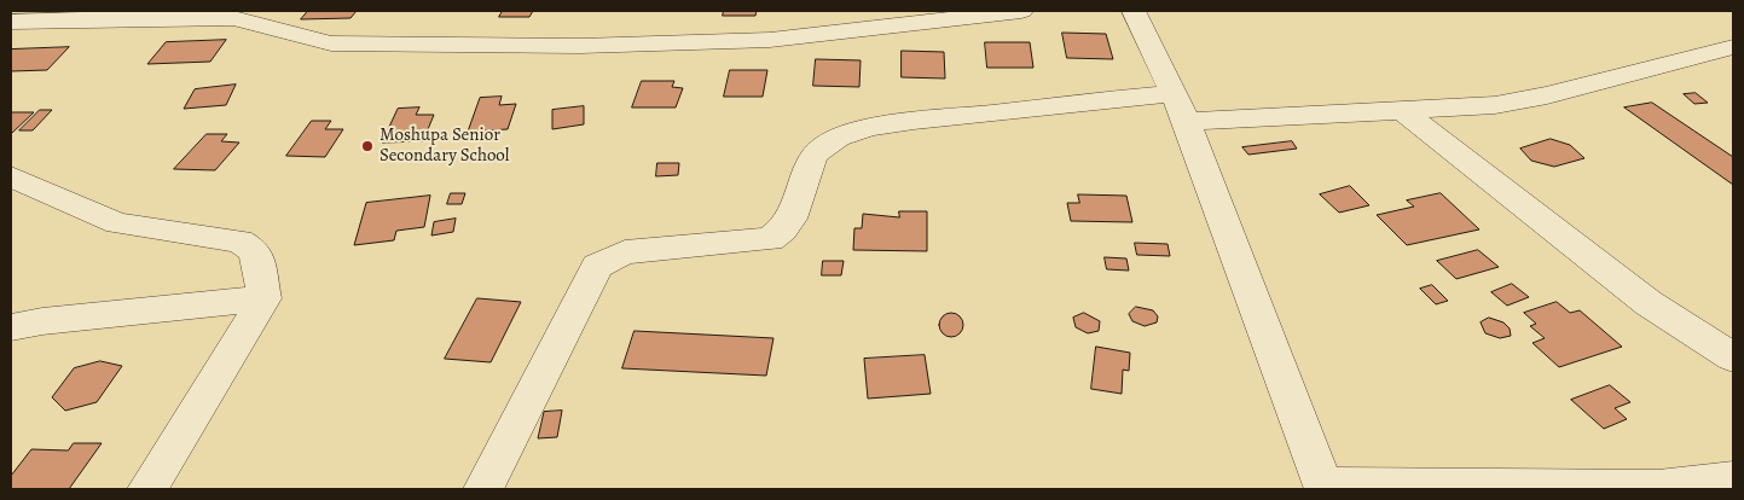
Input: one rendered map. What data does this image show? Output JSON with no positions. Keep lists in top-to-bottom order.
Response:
{
  "places": ["Moshupa Senior Secondary School"]
}
